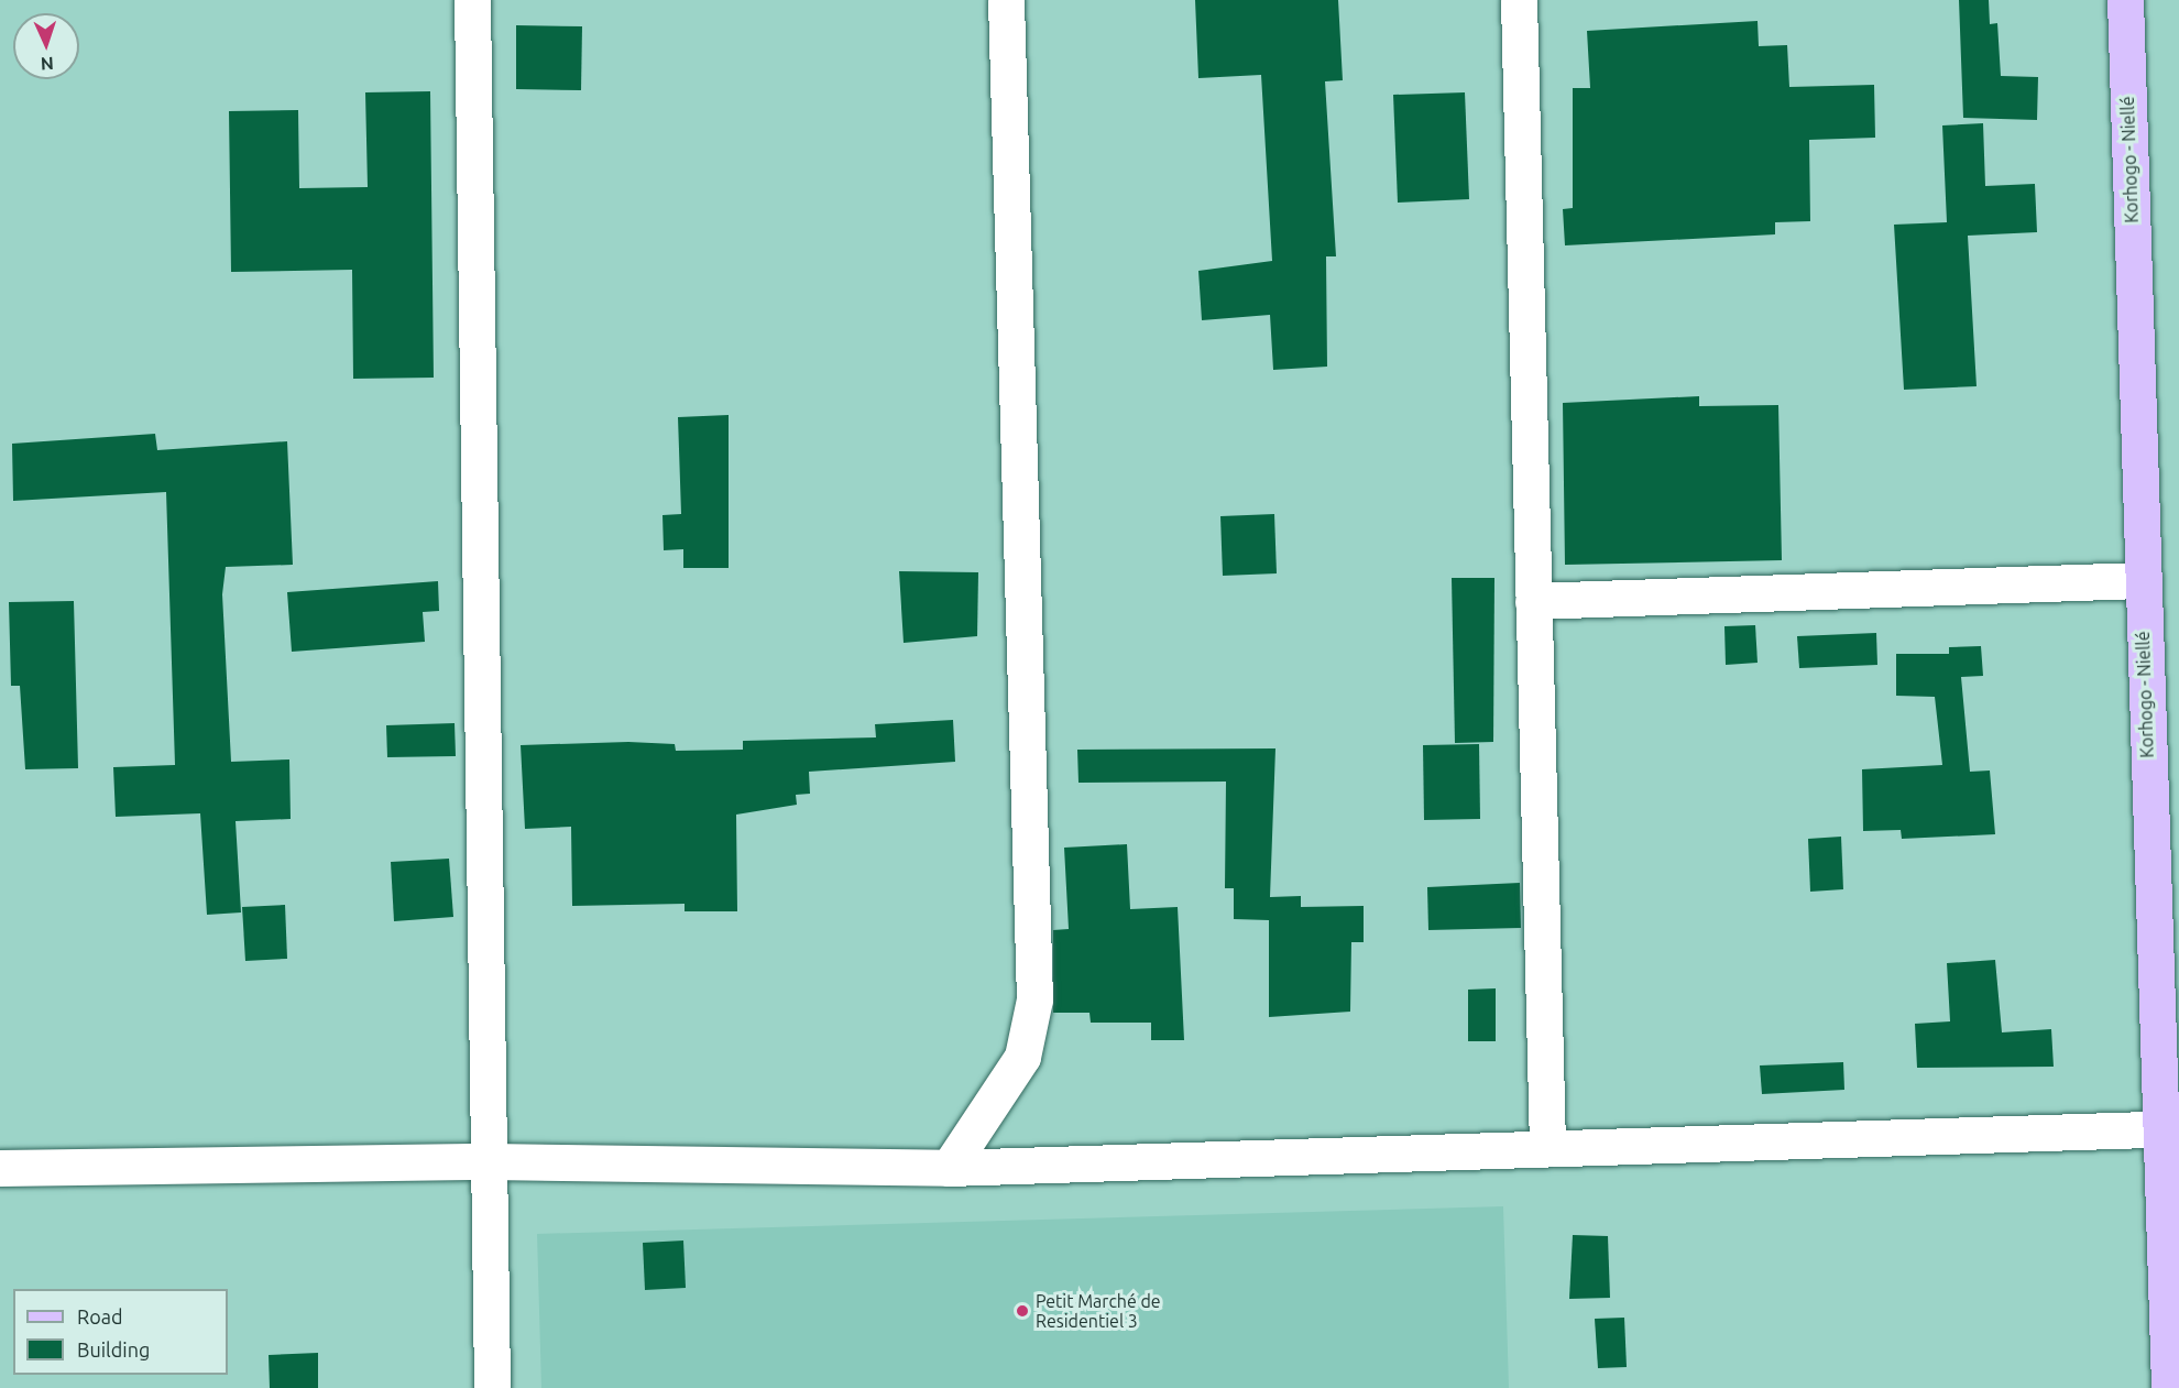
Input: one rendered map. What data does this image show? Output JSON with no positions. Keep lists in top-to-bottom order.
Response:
{
  "streets": {
    "main road": ["Korhogo - Niellé"]
  },
  "places": ["Petit Marché de Residentiel 3"],
  "legend": ["Road", "Building"],
  "north": "bottom"
}
